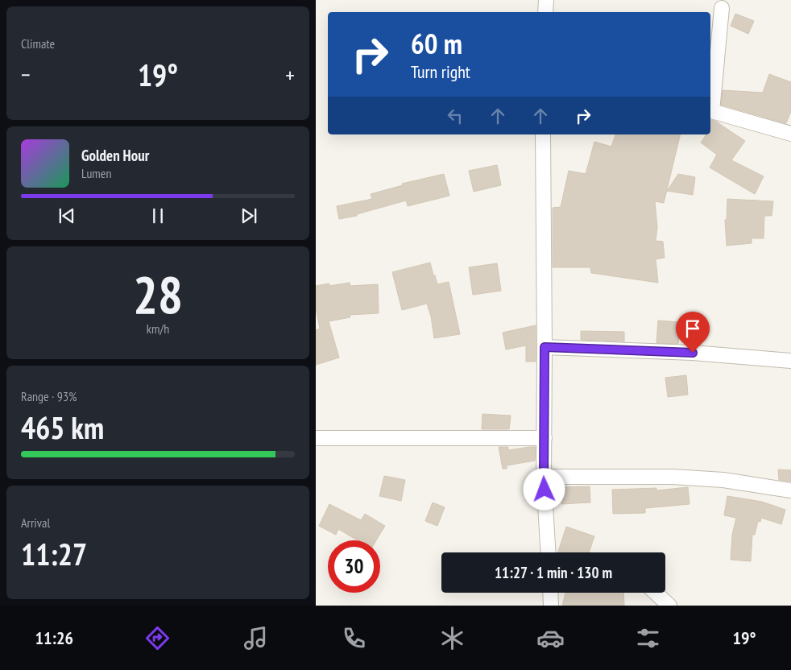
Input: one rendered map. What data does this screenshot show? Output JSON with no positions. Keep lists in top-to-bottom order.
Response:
{
  "page": {
    "tile": [
      "Climate",
      ["28", "km/h"],
      ["Range · 93%", "465 km"],
      ["Arrival", "11:27"]
    ],
    "turn": ["60 m", "Turn right"],
    "heat": ["−", "19°", "+"],
    "song": ["Golden Hour", "Lumen"],
    "limit": "30",
    "trip": "11:27 · 1 min · 130 m",
    "tabs": ["11:26", "19°"]
  }
}
